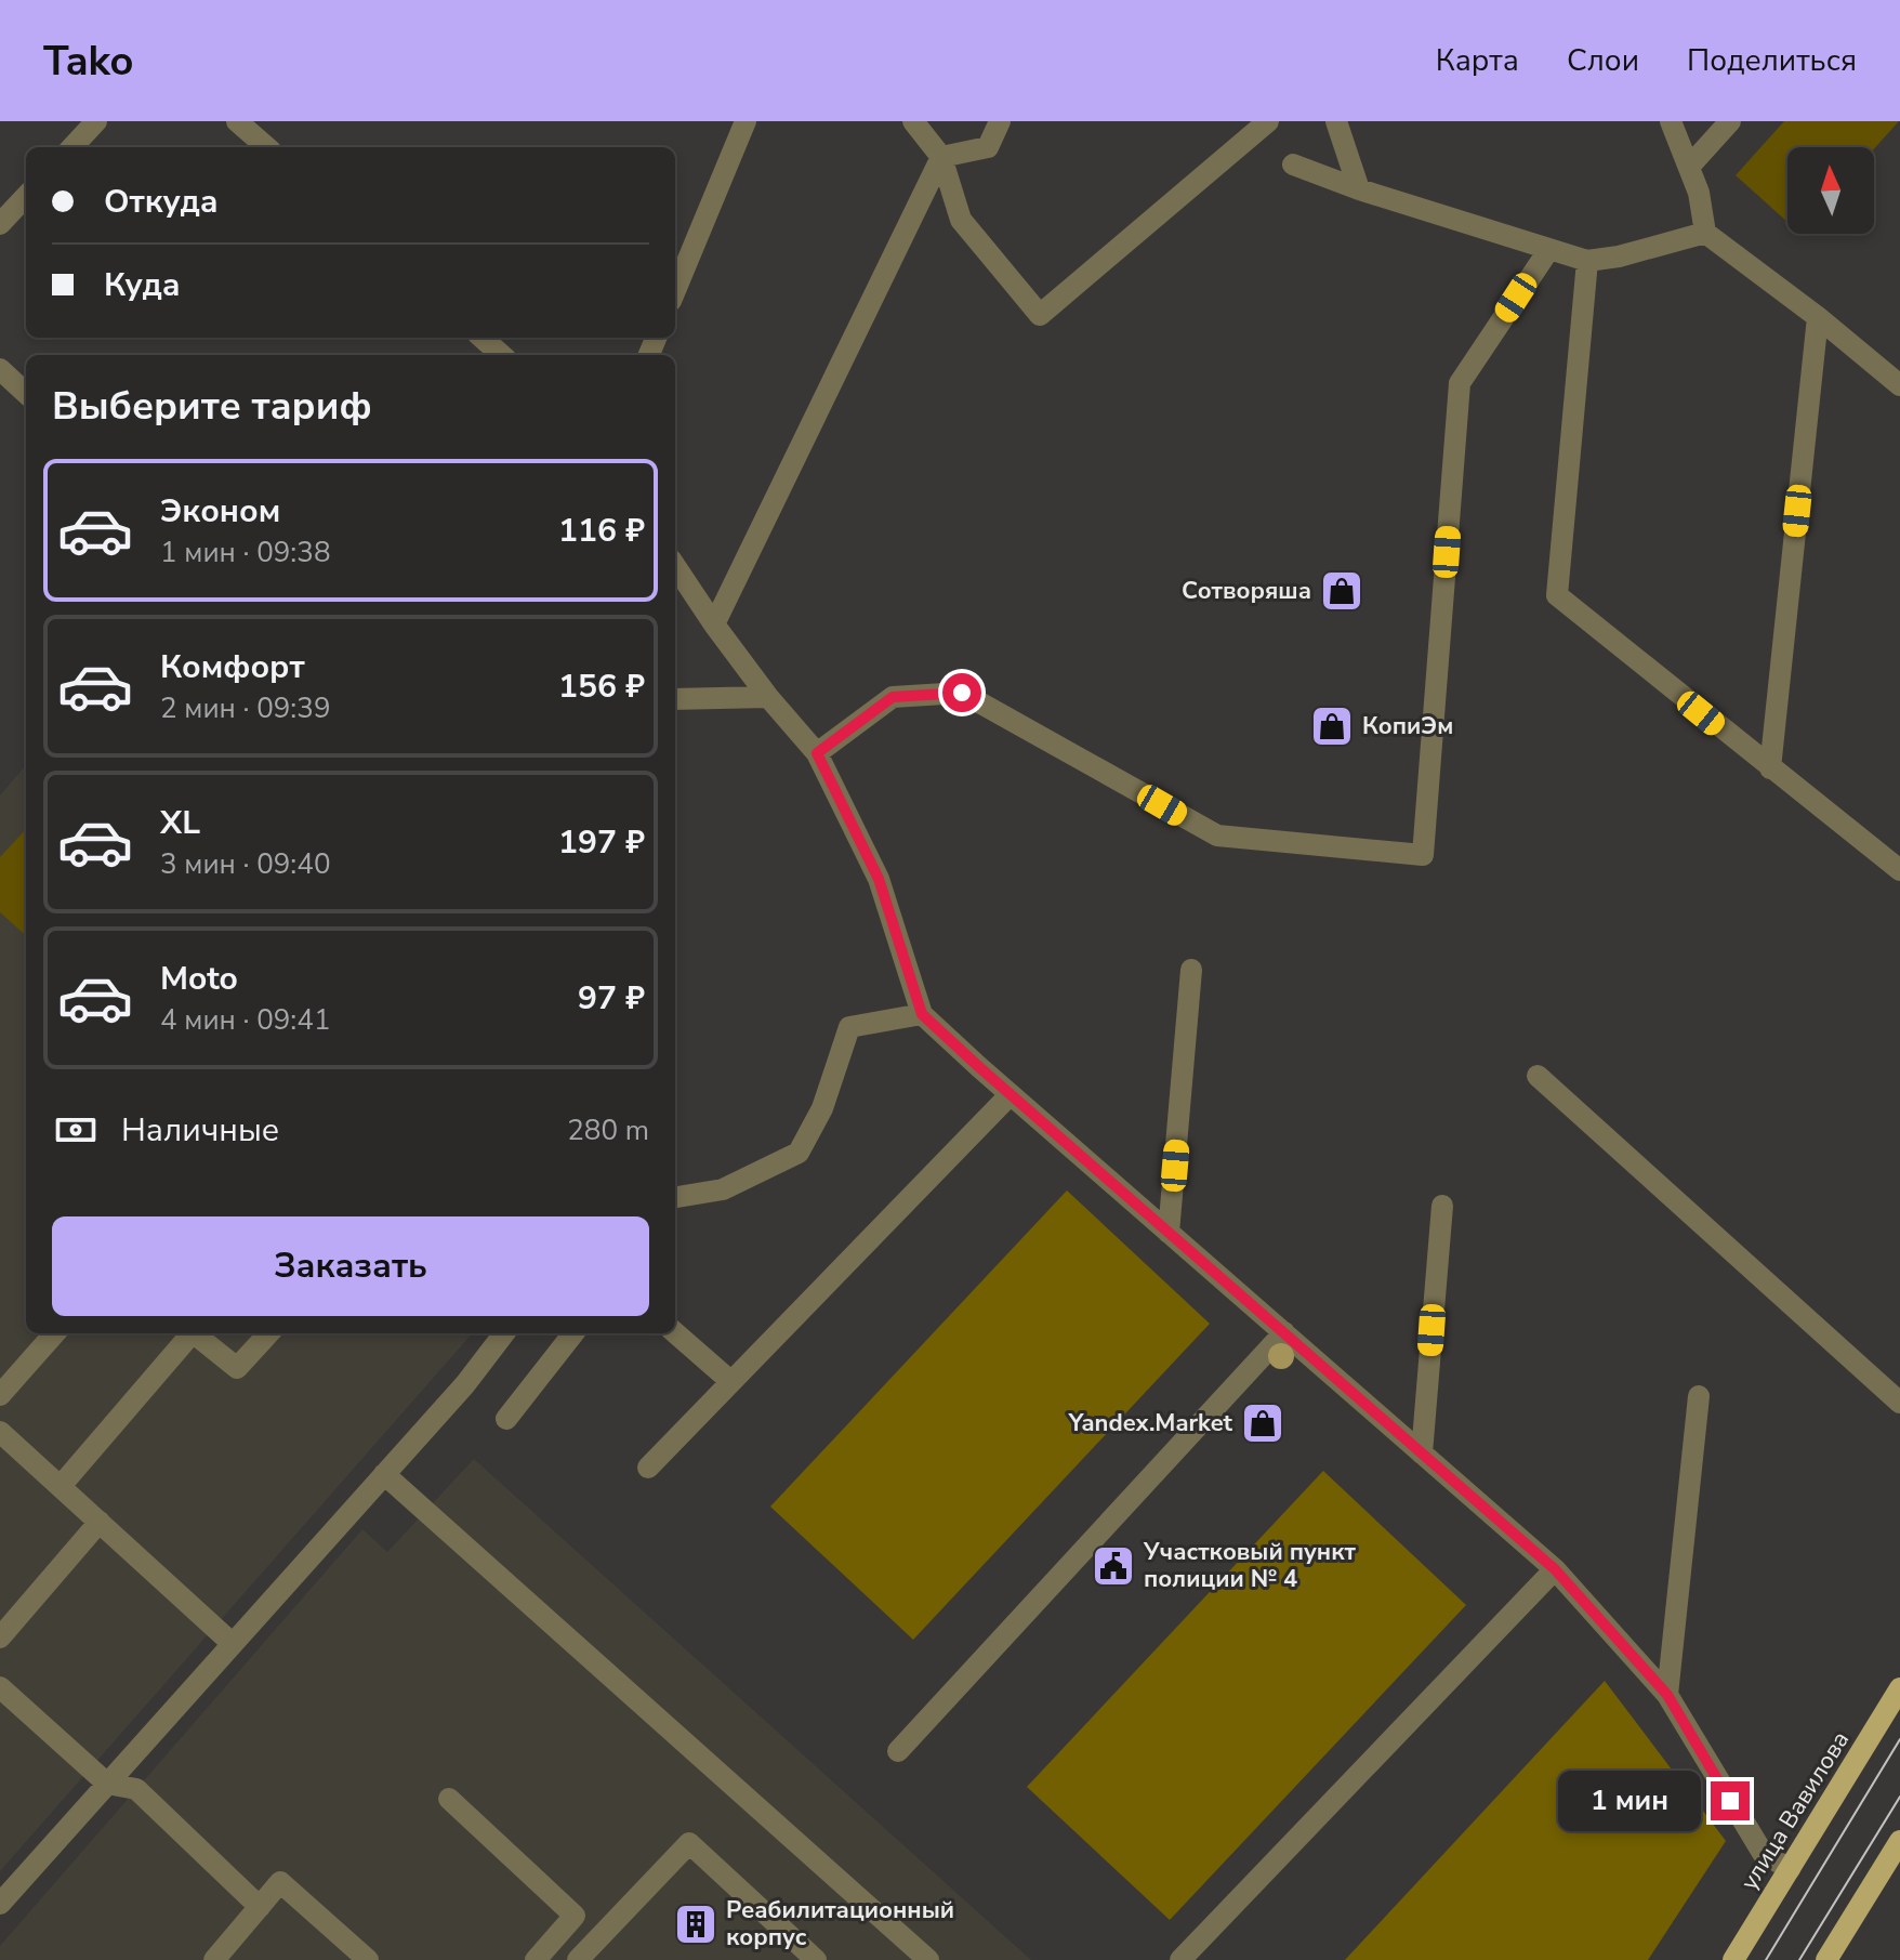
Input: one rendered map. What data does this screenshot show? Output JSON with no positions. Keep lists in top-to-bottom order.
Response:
{
  "streets": {
    "main road": ["улица Вавилова"]
  },
  "places": {
    "shop": ["Сотворяша", "КопиЭм", "Yandex.Market"],
    "public building": ["Участковый пункт полиции № 4"],
    "building": ["Реабилитационный корпус"]
  },
  "north": "top",
  "page": {
    "header": "Tako",
    "nav": ["Карта", "Слои", "Поделиться"],
    "banner": ["Откуда", "Куда"],
    "heading": "Выберите тариф",
    "list": [
      {
        "name": "Эконом",
        "note": "1 мин · 09:38",
        "value": "116 ₽"
      },
      {
        "name": "Комфорт",
        "note": "2 мин · 09:39",
        "value": "156 ₽"
      },
      {
        "name": "XL",
        "note": "3 мин · 09:40",
        "value": "197 ₽"
      },
      {
        "name": "Moto",
        "note": "4 мин · 09:41",
        "value": "97 ₽"
      }
    ],
    "pay": ["Наличные", "280 m"],
    "buttons": "Заказать",
    "bubble": "1 мин"
  }
}
